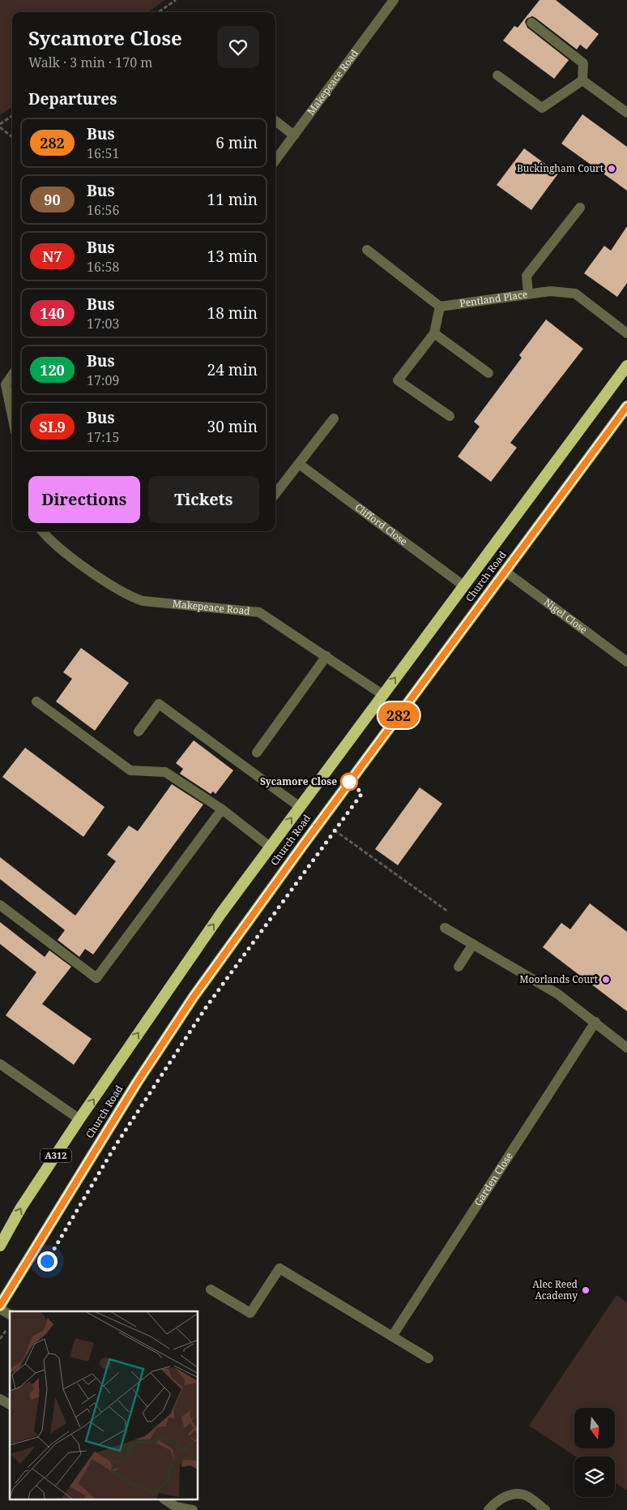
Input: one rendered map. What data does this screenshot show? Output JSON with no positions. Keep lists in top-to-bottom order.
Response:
{
  "streets": {
    "highway": ["Church Road", "A312"],
    "street": [
      "Makepeace Road",
      "Pentland Place",
      "Clifford Close",
      "Nigel Close",
      "Garden Close"
    ]
  },
  "crossings": [
    ["Makepeace Road", "Church Road"],
    ["Clifford Close", "Church Road"],
    ["Church Road", "Nigel Close"]
  ],
  "places": [
    "Buckingham Court",
    "Sycamore Close",
    "Moorlands Court",
    "Alec Reed Academy"
  ],
  "lines": ["bus line 282"],
  "north": "bottom",
  "page": {
    "on_map": "282",
    "heading": [
      ["Sycamore Close", "Walk · 3 min · 170 m"],
      "Departures"
    ],
    "list": [
      {
        "mark": "282",
        "name": "Bus",
        "note": "16:51",
        "value": "6 min"
      },
      {
        "mark": "90",
        "name": "Bus",
        "note": "16:56",
        "value": "11 min"
      },
      {
        "mark": "N7",
        "name": "Bus",
        "note": "16:58",
        "value": "13 min"
      },
      {
        "mark": "140",
        "name": "Bus",
        "note": "17:03",
        "value": "18 min"
      },
      {
        "mark": "120",
        "name": "Bus",
        "note": "17:09",
        "value": "24 min"
      },
      {
        "mark": "SL9",
        "name": "Bus",
        "note": "17:15",
        "value": "30 min"
      }
    ],
    "buttons": ["Directions", "Tickets"]
  }
}
